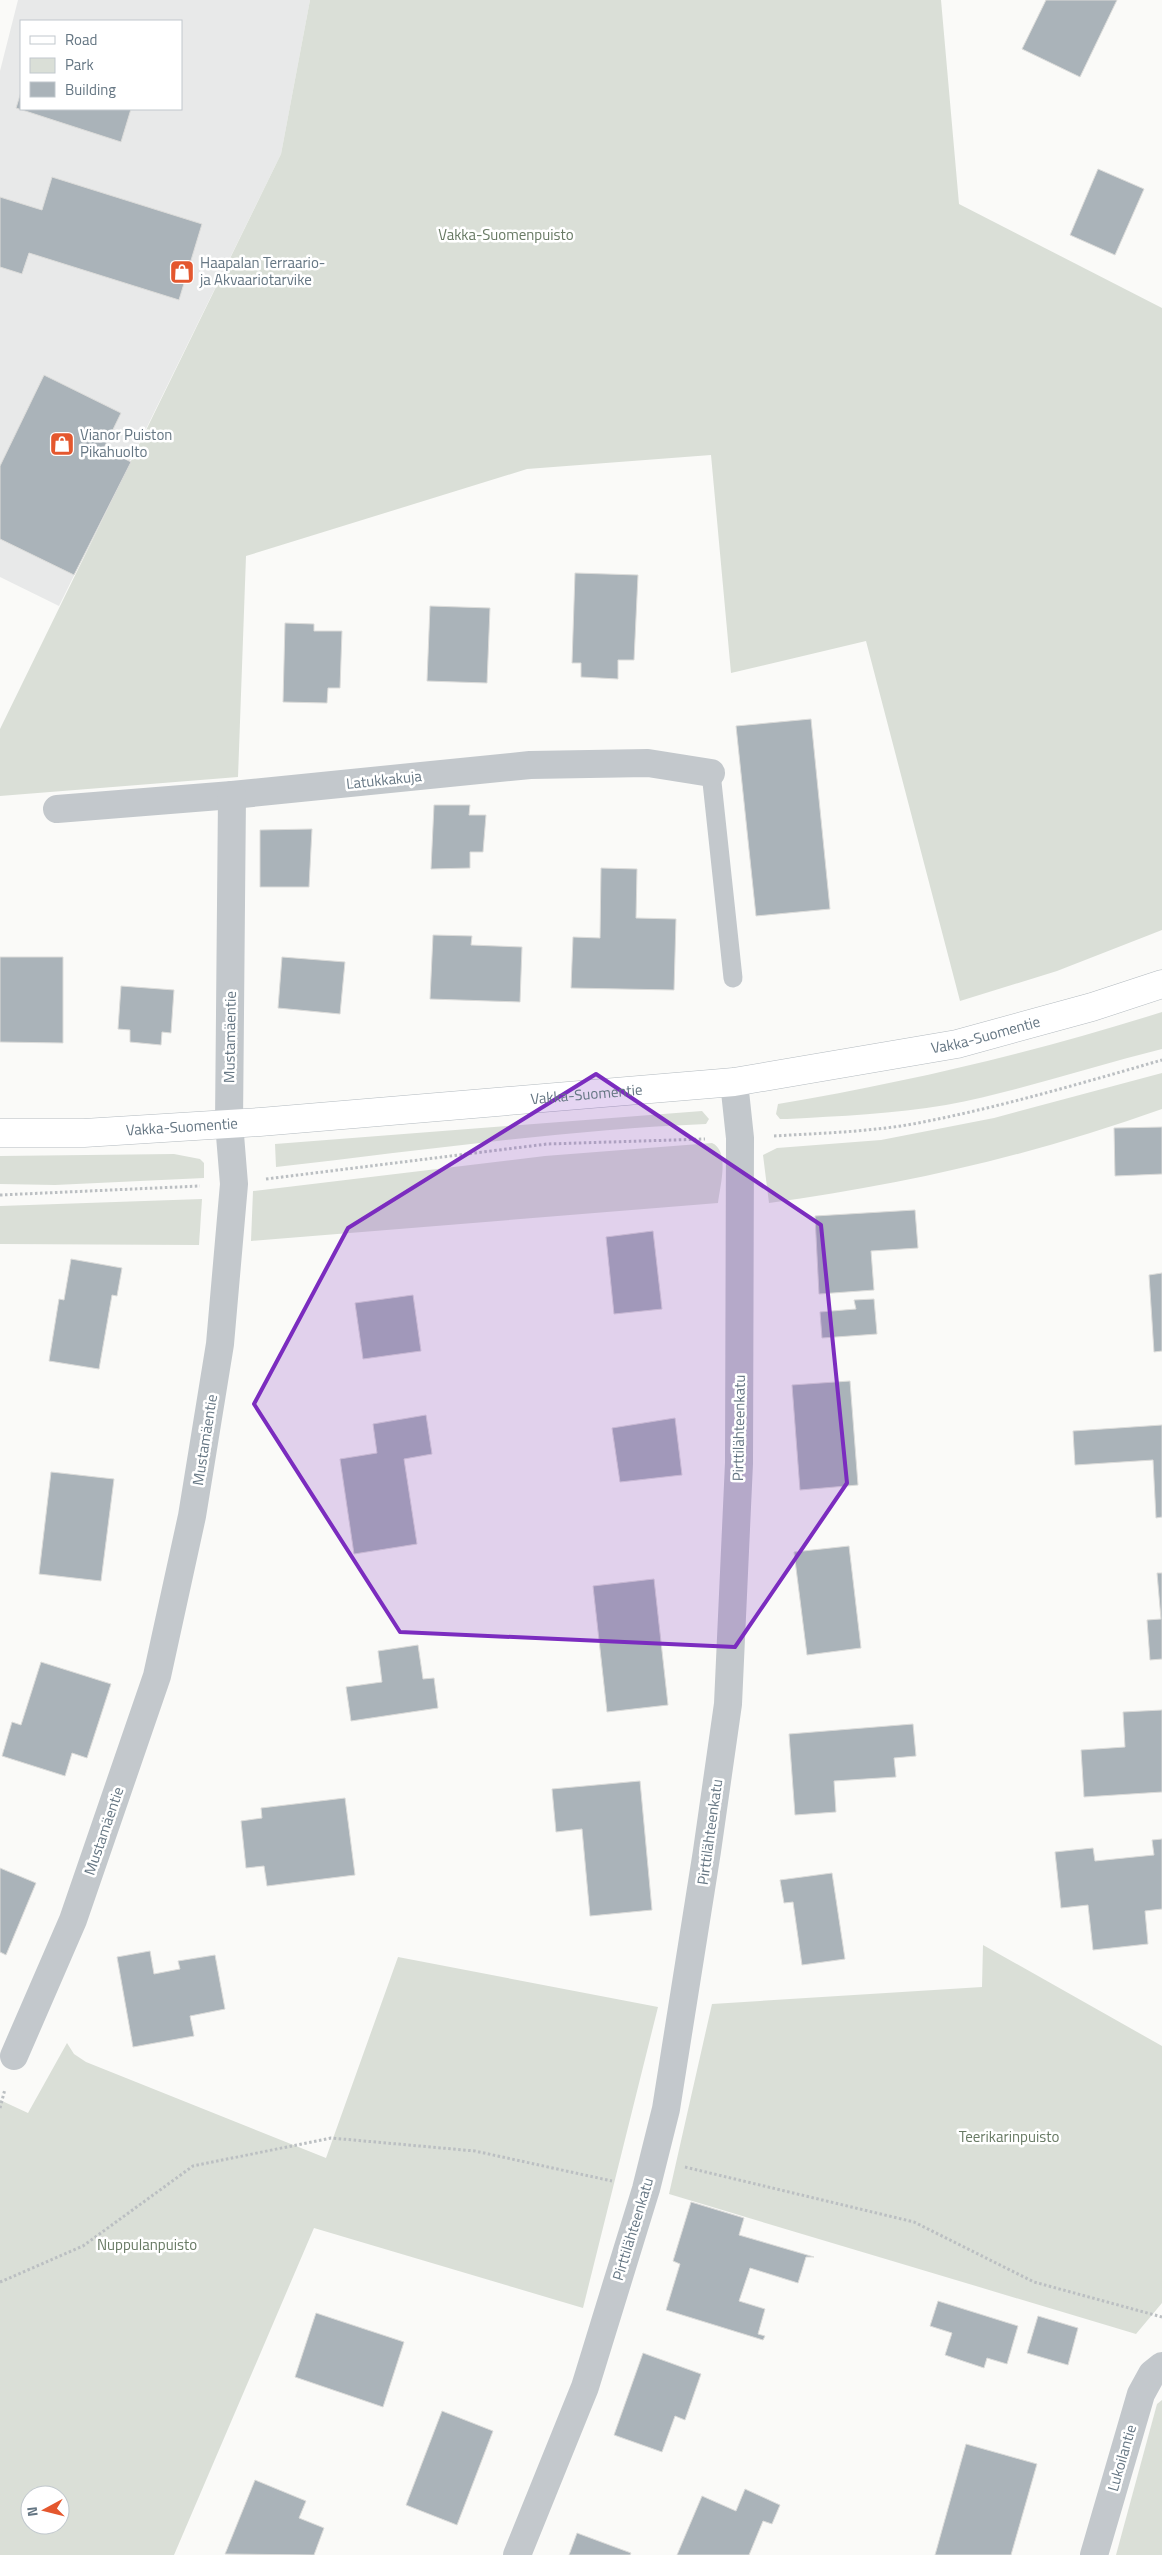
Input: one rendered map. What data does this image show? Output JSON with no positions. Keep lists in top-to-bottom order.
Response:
{
  "streets": {
    "street": [
      "Latukkakuja",
      "Vakka-Suomentie",
      "Mustamäentie",
      "Pirttilähteenkatu",
      "Lukoilantie"
    ]
  },
  "crossings": [
    ["Latukkakuja", "Mustamäentie"],
    ["Vakka-Suomentie", "Mustamäentie"],
    ["Vakka-Suomentie", "Pirttilähteenkatu"]
  ],
  "parks": ["Vakka-Suomenpuisto", "Teerikarinpuisto", "Nuppulanpuisto"],
  "places": {
    "shop": ["Haapalan Terraario- ja Akvaariotarvike", "Vianor Puiston Pikahuolto"]
  },
  "legend": ["Road", "Park", "Building"],
  "north": "left"
}
